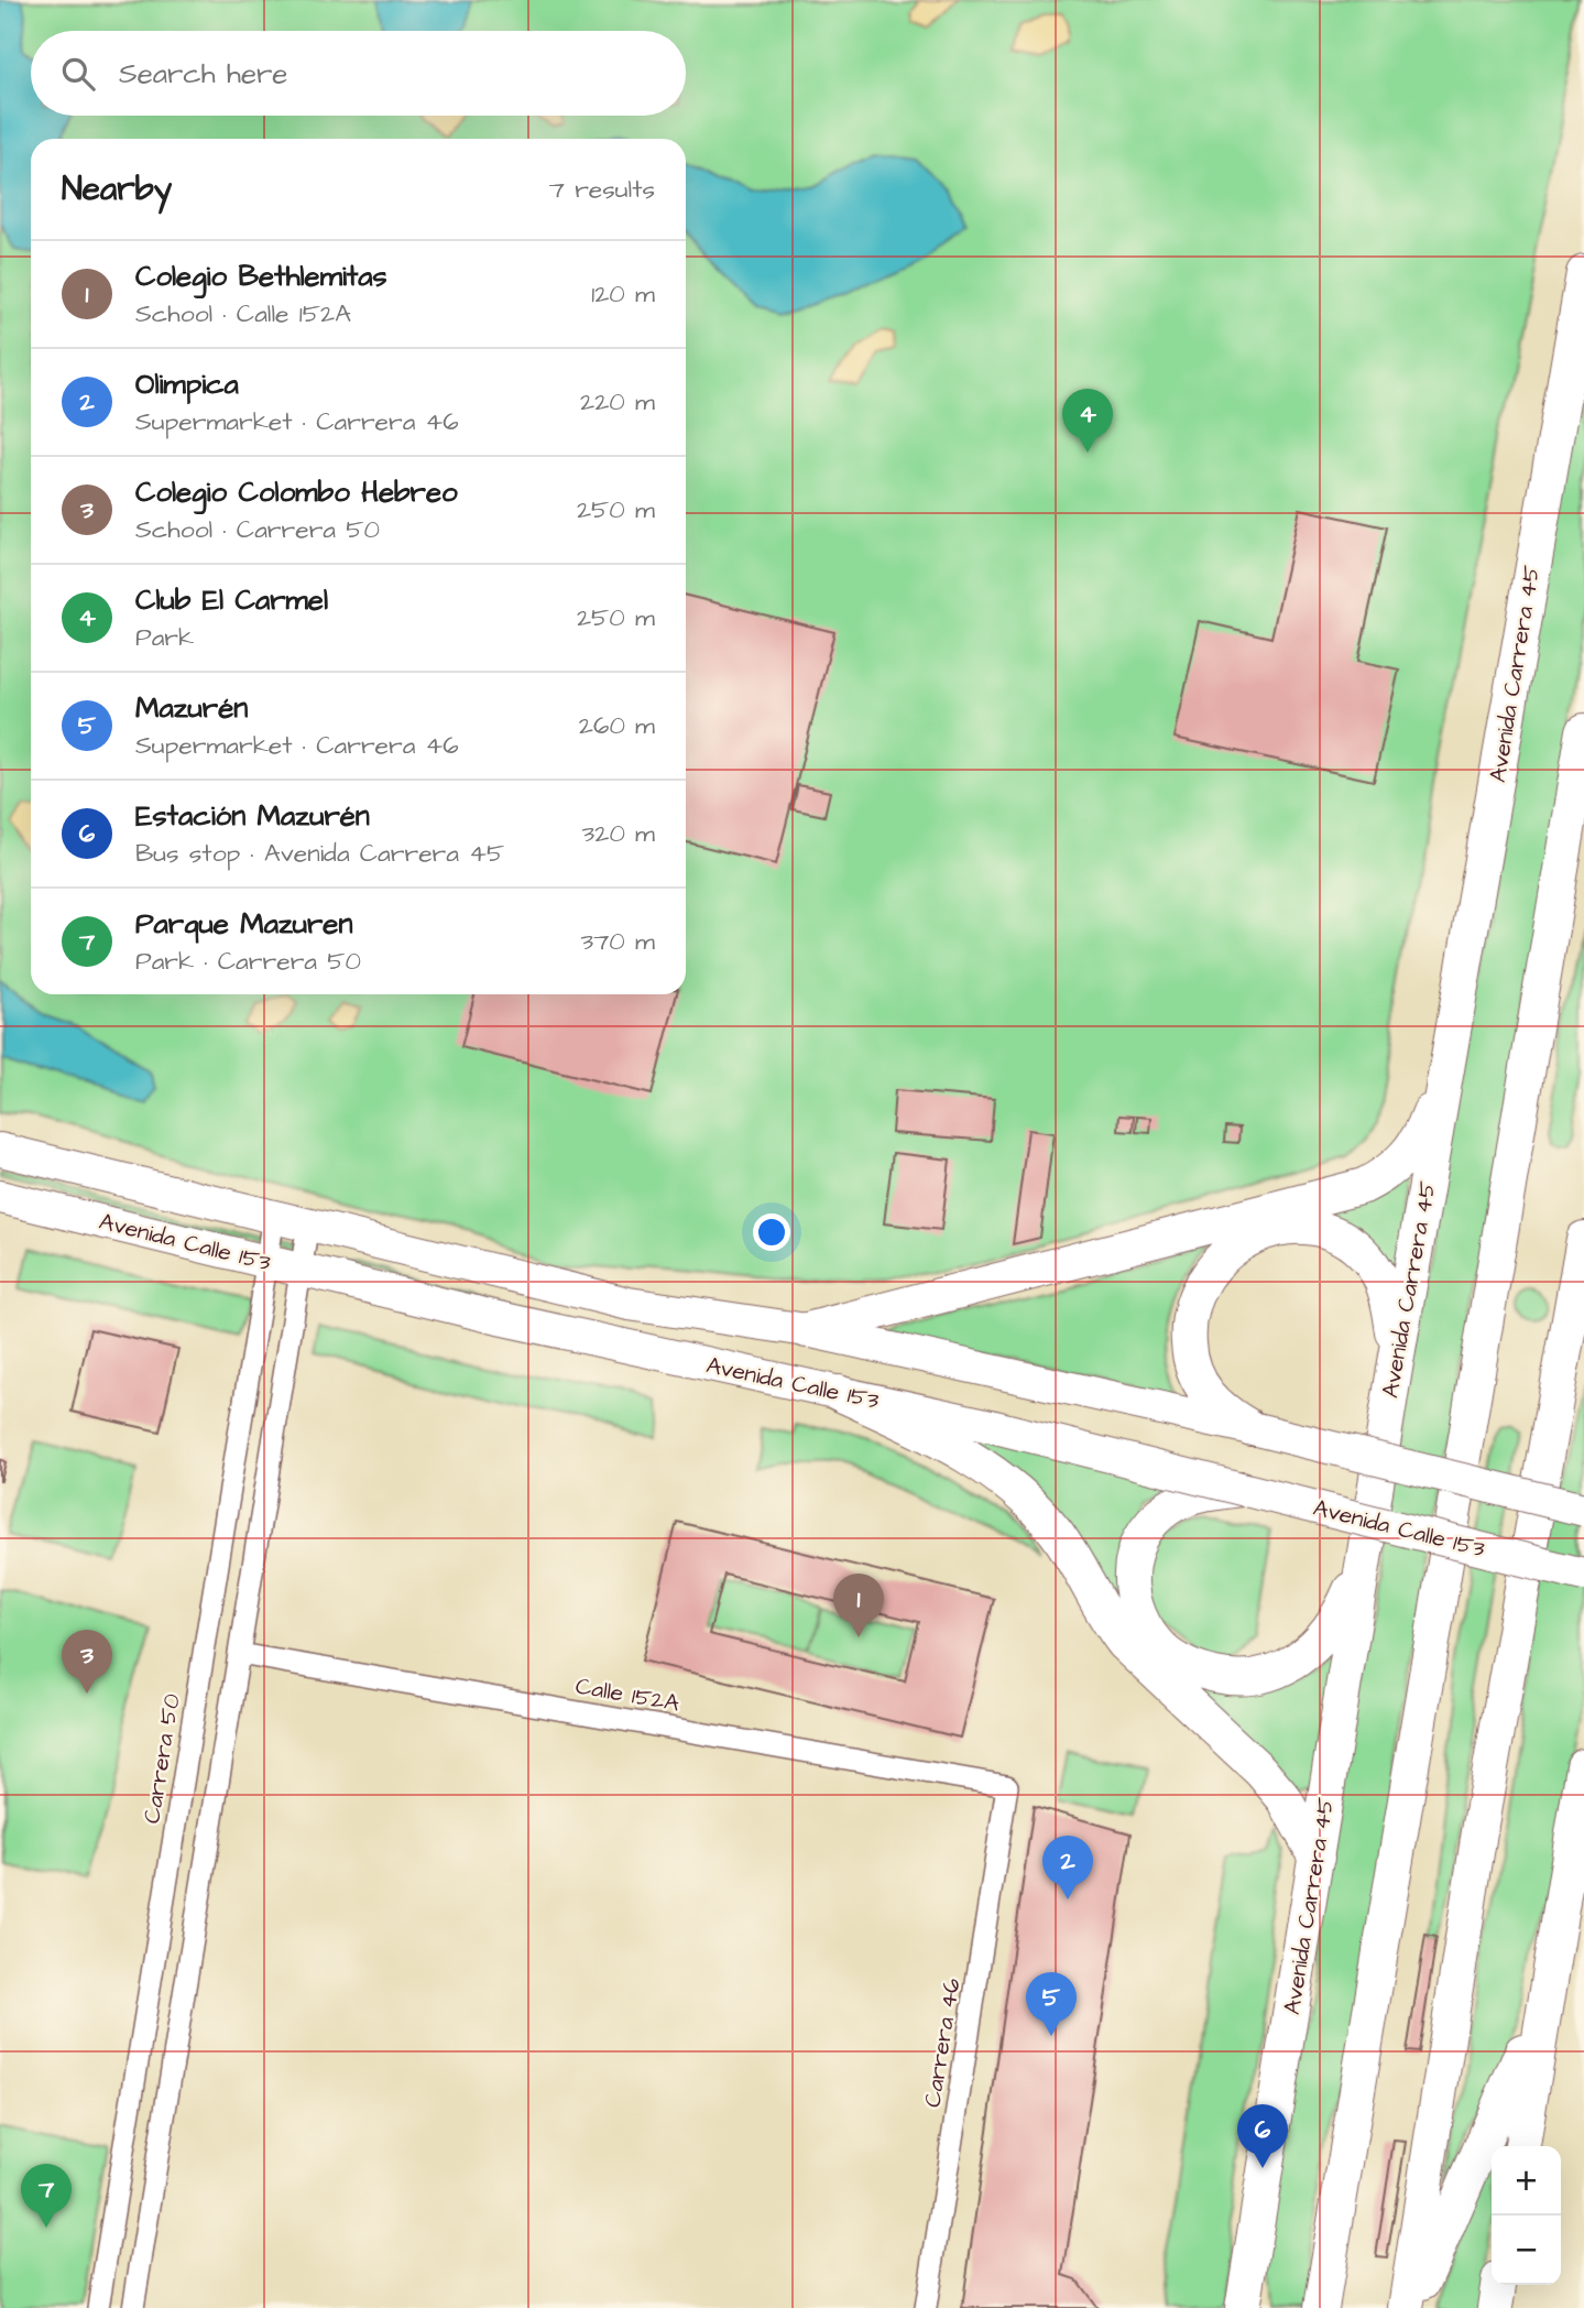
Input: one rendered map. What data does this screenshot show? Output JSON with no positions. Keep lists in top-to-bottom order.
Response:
{
  "streets": {
    "highway": ["Avenida Carrera 45"],
    "main road": ["Avenida Calle 153"],
    "street": ["Calle 152A", "Carrera 50", "Carrera 46"]
  },
  "crossings": [
    ["Avenida Calle 153", "Carrera 50"],
    ["Calle 152A", "Carrera 46"]
  ],
  "page": {
    "search": "Search here",
    "heading": ["Nearby", "7 results"],
    "list": [
      {
        "mark": "1",
        "name": "Colegio Bethlemitas",
        "note": "School · Calle 152A",
        "value": "120 m"
      },
      {
        "mark": "2",
        "name": "Olimpica",
        "note": "Supermarket · Carrera 46",
        "value": "220 m"
      },
      {
        "mark": "3",
        "name": "Colegio Colombo Hebreo",
        "note": "School · Carrera 50",
        "value": "250 m"
      },
      {
        "mark": "4",
        "name": "Club El Carmel",
        "note": "Park",
        "value": "250 m"
      },
      {
        "mark": "5",
        "name": "Mazurén",
        "note": "Supermarket · Carrera 46",
        "value": "260 m"
      },
      {
        "mark": "6",
        "name": "Estación Mazurén",
        "note": "Bus stop · Avenida Carrera 45",
        "value": "320 m"
      },
      {
        "mark": "7",
        "name": "Parque Mazuren",
        "note": "Park · Carrera 50",
        "value": "370 m"
      }
    ],
    "pins": [
      "4",
      "1",
      "3",
      "2",
      "5",
      "6",
      "7"
    ],
    "map_buttons": ["+", "−"]
  }
}
